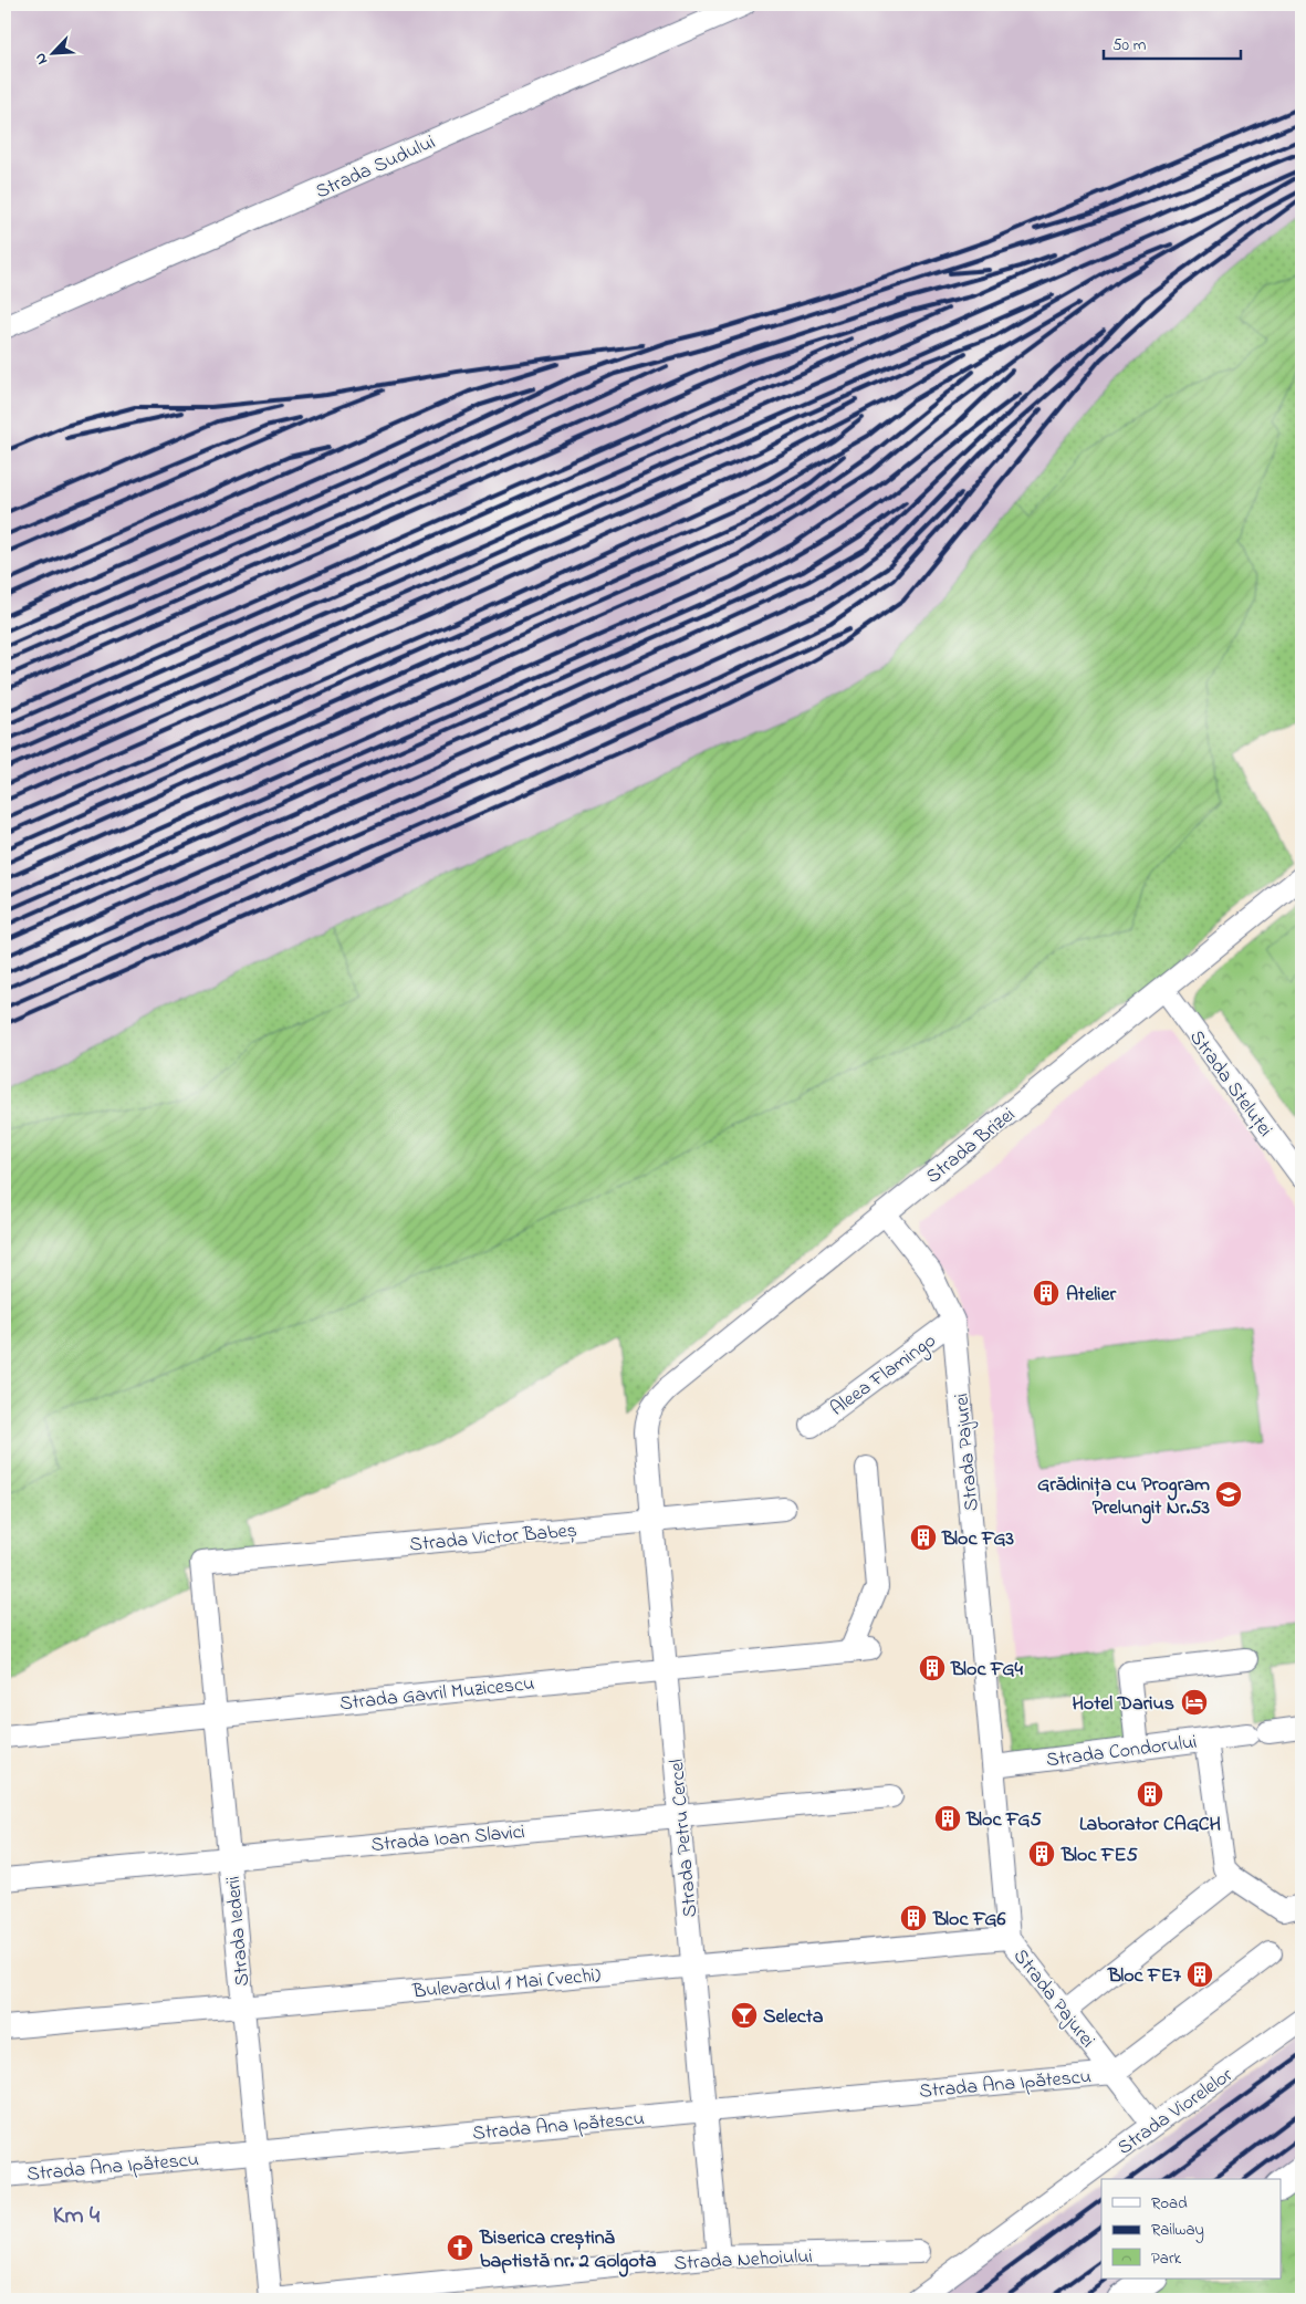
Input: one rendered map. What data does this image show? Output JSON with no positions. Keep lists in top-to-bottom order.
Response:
{
  "streets": {
    "street": [
      "Strada Sudului",
      "Strada Steluței",
      "Strada Brizei",
      "Aleea Flamingo",
      "Strada Pajurei",
      "Strada Victor Babeș",
      "Strada Gavril Muzicescu",
      "Strada Condorului",
      "Strada Ioan Slavici",
      "Strada Petru Cercel",
      "Strada Iederii",
      "Bulevardul 1 Mai (vechi)",
      "Strada Ana Ipătescu",
      "Strada Viorelelor",
      "Strada Nehoiului"
    ]
  },
  "crossings": [
    ["Strada Steluței", "Strada Brizei"],
    ["Strada Brizei", "Strada Pajurei"],
    ["Strada Brizei", "Strada Petru Cercel"],
    ["Aleea Flamingo", "Strada Pajurei"],
    ["Strada Pajurei", "Strada Condorului"],
    ["Strada Pajurei", "Bulevardul 1 Mai (vechi)"],
    ["Strada Pajurei", "Strada Ana Ipătescu"],
    ["Strada Pajurei", "Strada Viorelelor"],
    ["Strada Victor Babeș", "Strada Petru Cercel"],
    ["Strada Victor Babeș", "Strada Iederii"],
    ["Strada Gavril Muzicescu", "Strada Petru Cercel"],
    ["Strada Gavril Muzicescu", "Strada Iederii"],
    ["Strada Ioan Slavici", "Strada Petru Cercel"],
    ["Strada Ioan Slavici", "Strada Iederii"],
    ["Strada Petru Cercel", "Bulevardul 1 Mai (vechi)"],
    ["Strada Petru Cercel", "Strada Ana Ipătescu"],
    ["Strada Petru Cercel", "Strada Nehoiului"],
    ["Strada Iederii", "Bulevardul 1 Mai (vechi)"],
    ["Strada Iederii", "Strada Ana Ipătescu"],
    ["Strada Iederii", "Strada Nehoiului"]
  ],
  "districts": ["Km 4"],
  "places": {
    "building": [
      "Atelier",
      "Bloc FG3",
      "Bloc FG4",
      "Laborator CAGCH",
      "Bloc FG5",
      "Bloc FE5",
      "Bloc FG6",
      "Bloc FE7"
    ],
    "school or university": ["Grădinița cu Program Prelungit Nr.53"],
    "hotel": ["Hotel Darius"],
    "bar": ["Selecta"],
    "church": ["Biserica creștină baptistă nr. 2 Golgota"]
  },
  "legend": ["Road", "Railway", "Park"],
  "scale_bar": "50 m",
  "north": "bottom left"
}
